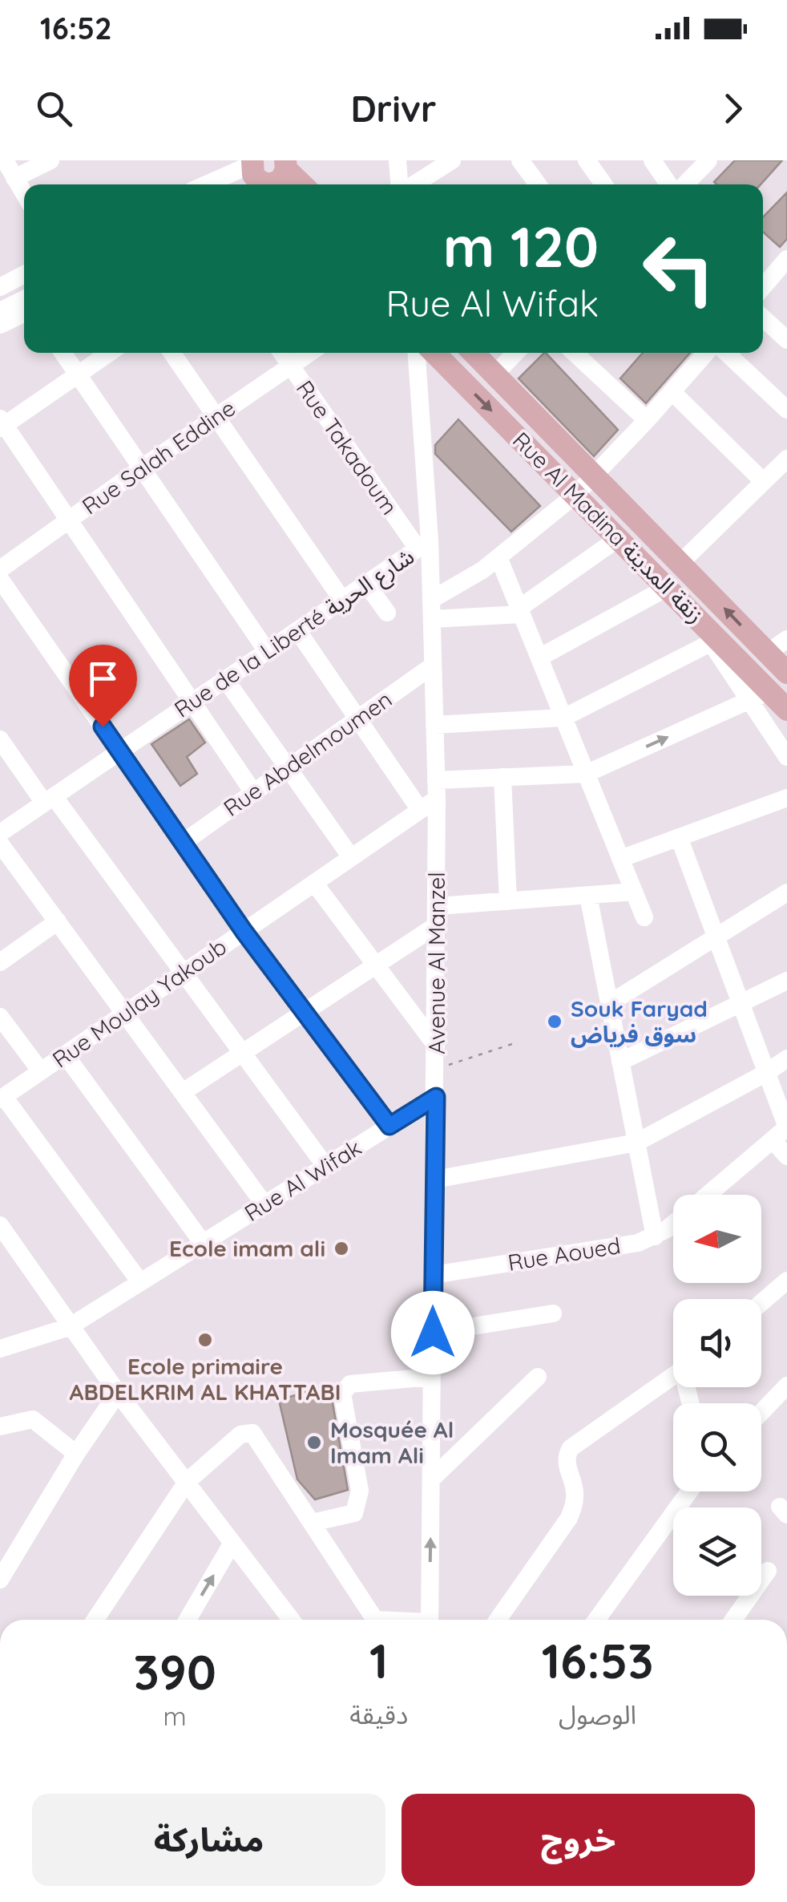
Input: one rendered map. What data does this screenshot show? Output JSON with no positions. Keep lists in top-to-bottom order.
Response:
{
  "streets": {
    "main road": ["Rue Al Madina زنقة المدينة"],
    "street": [
      "Rue Takadoum",
      "Rue Salah Eddine",
      "Rue de la Liberté شارع الحرية",
      "Rue Abdelmoumen",
      "Avenue Al Manzel",
      "Rue Moulay Yakoub",
      "Rue Al Wifak",
      "Rue Aoued"
    ]
  },
  "crossings": [
    ["Rue Takadoum", "Rue Salah Eddine"],
    ["Rue Takadoum", "Rue de la Liberté شارع الحرية"],
    ["Rue Takadoum", "Avenue Al Manzel"],
    ["Rue de la Liberté شارع الحرية", "Avenue Al Manzel"],
    ["Rue Abdelmoumen", "Avenue Al Manzel"],
    ["Avenue Al Manzel", "Rue Moulay Yakoub"],
    ["Avenue Al Manzel", "Rue Al Wifak"],
    ["Avenue Al Manzel", "Rue Aoued"]
  ],
  "places": [
    "Souk Faryad سوق فرياض",
    "Ecole imam ali",
    "Ecole primaire ABDELKRIM AL KHATTABI",
    "Mosquée Al Imam Ali"
  ],
  "north": "left",
  "page": {
    "status": "16:52",
    "header": "Drivr",
    "turn": ["120 m", "Rue Al Wifak"],
    "eta": [
      "16:53",
      "الوصول",
      "1",
      "دقيقة",
      "390",
      "m"
    ],
    "buttons": ["خروج", "مشاركة"]
  }
}
